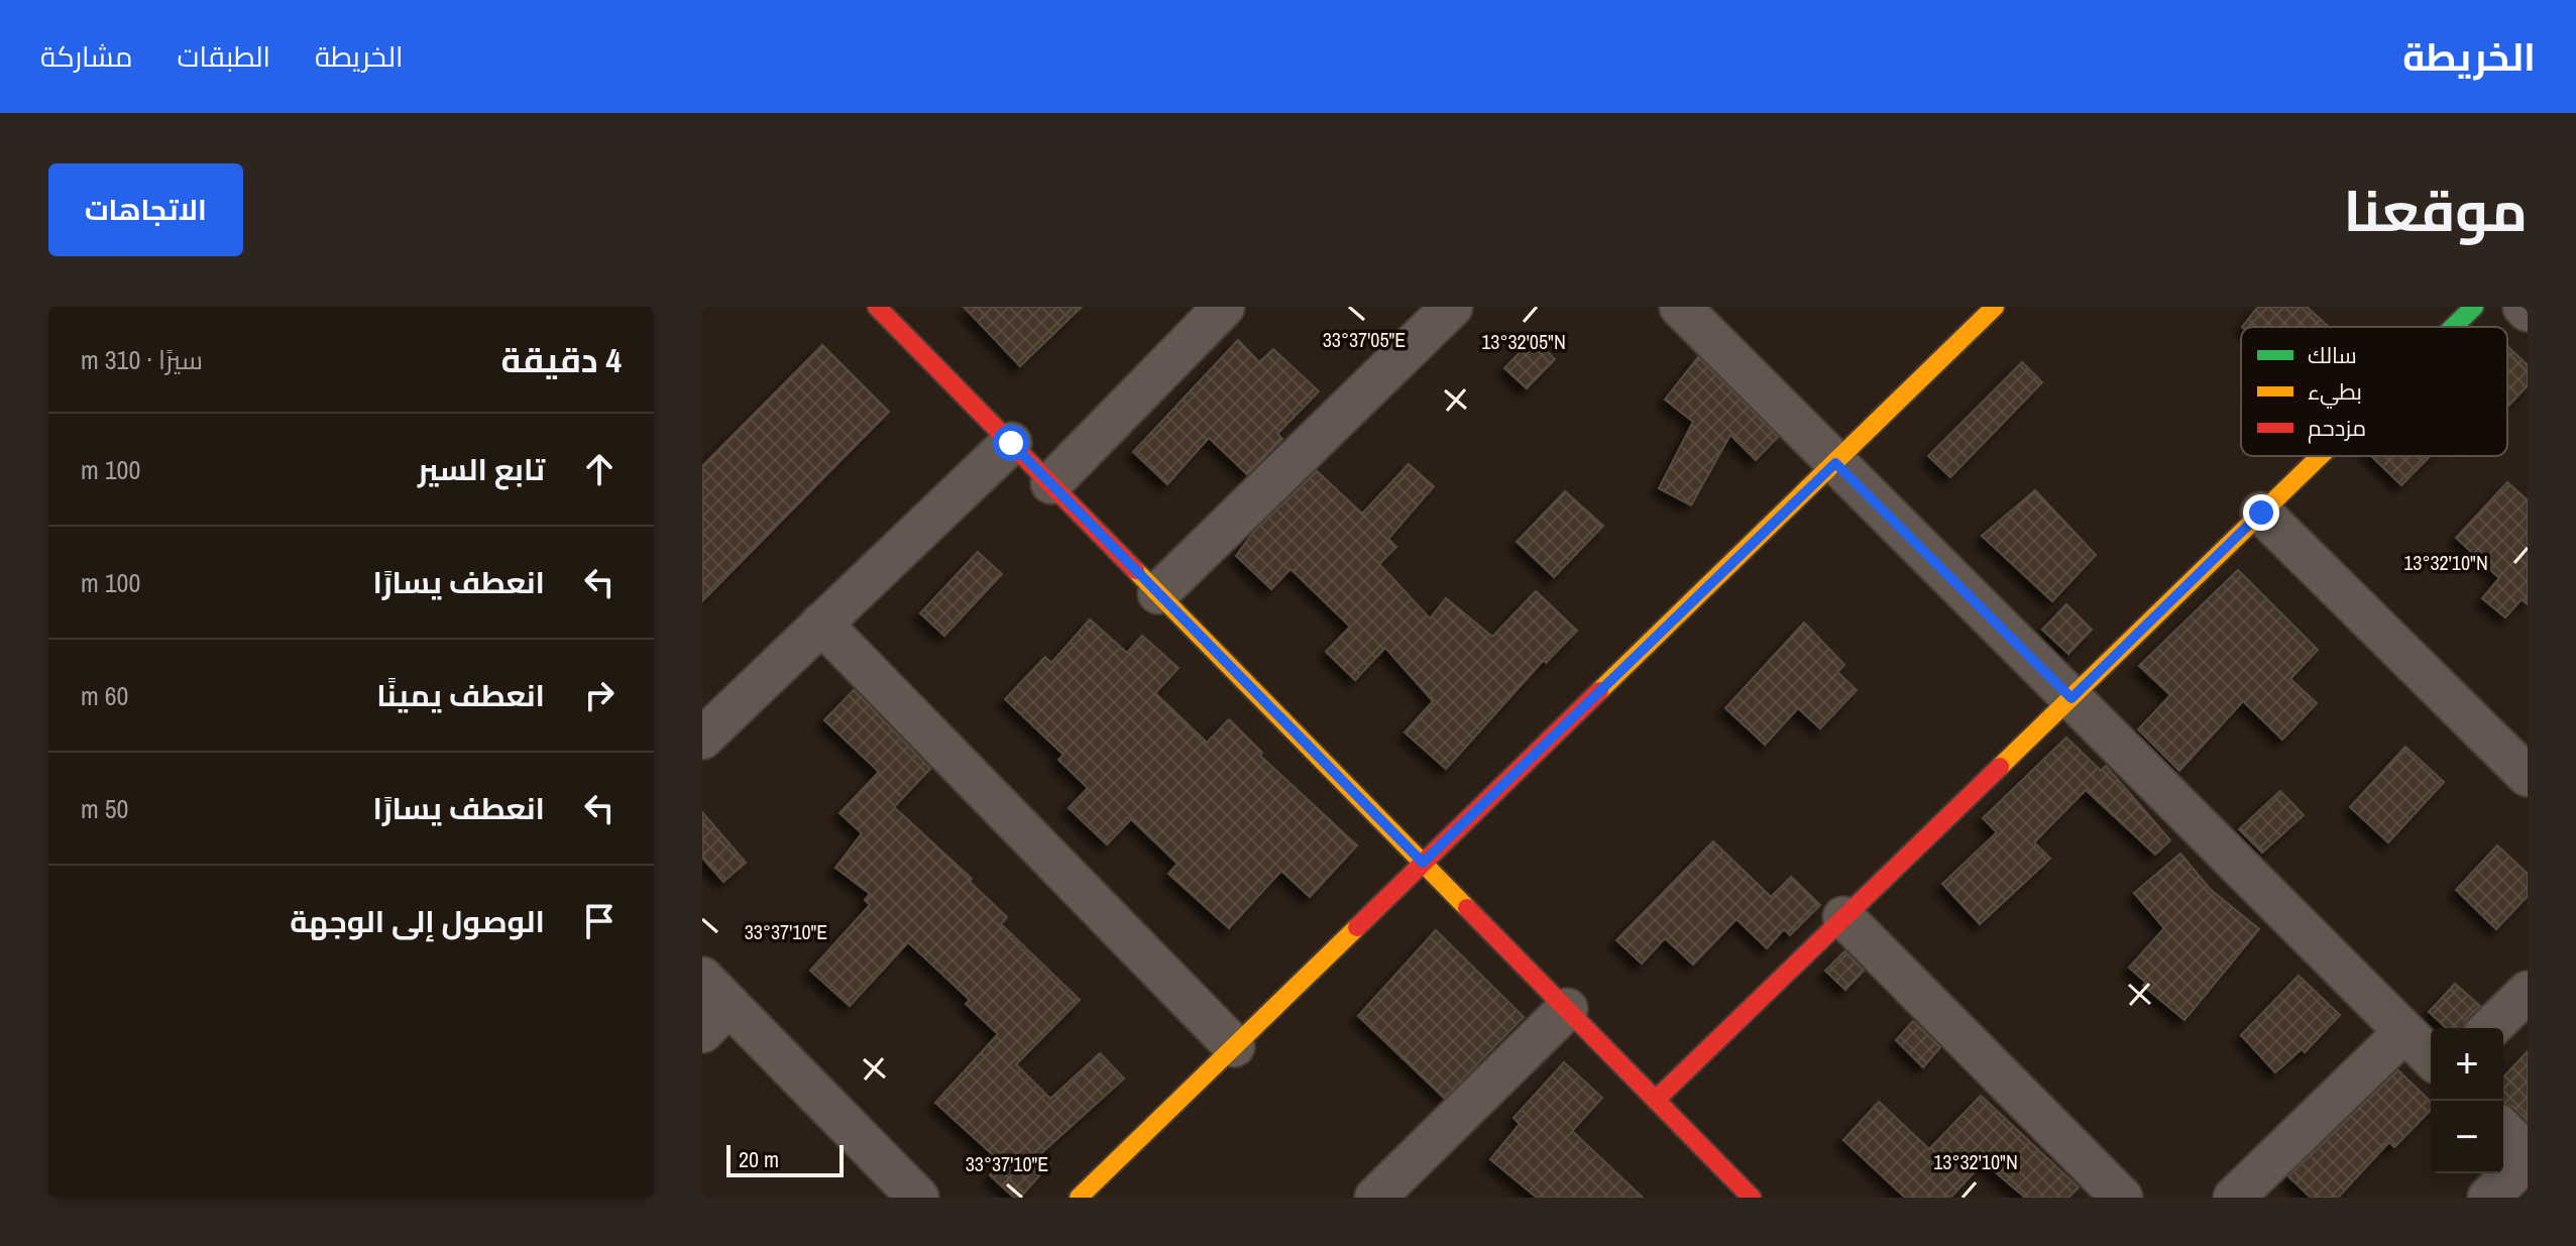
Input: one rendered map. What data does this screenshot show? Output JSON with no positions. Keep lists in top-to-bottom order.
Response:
{
  "legend": ["سالك", "بطيء", "مزدحم"],
  "scale_bar": "20 m",
  "page": {
    "header": "الخريطة",
    "nav": ["الخريطة", "الطبقات", "مشاركة"],
    "title": "موقعنا",
    "buttons": "الاتجاهات",
    "heading": ["4 دقيقة", "سيرًا · 310 m"],
    "list": [
      ["تابع السير", "100 m"],
      ["انعطف يسارًا", "100 m"],
      ["انعطف يمينًا", "60 m"],
      ["انعطف يسارًا", "50 m"],
      "الوصول إلى الوجهة"
    ],
    "map_buttons": ["+", "−"],
    "scale": "20 m"
  },
  "coordinates": [
    "33°37'05\"E",
    "13°32'05\"N",
    "13°32'10\"N",
    "33°37'10\"E"
  ]
}
